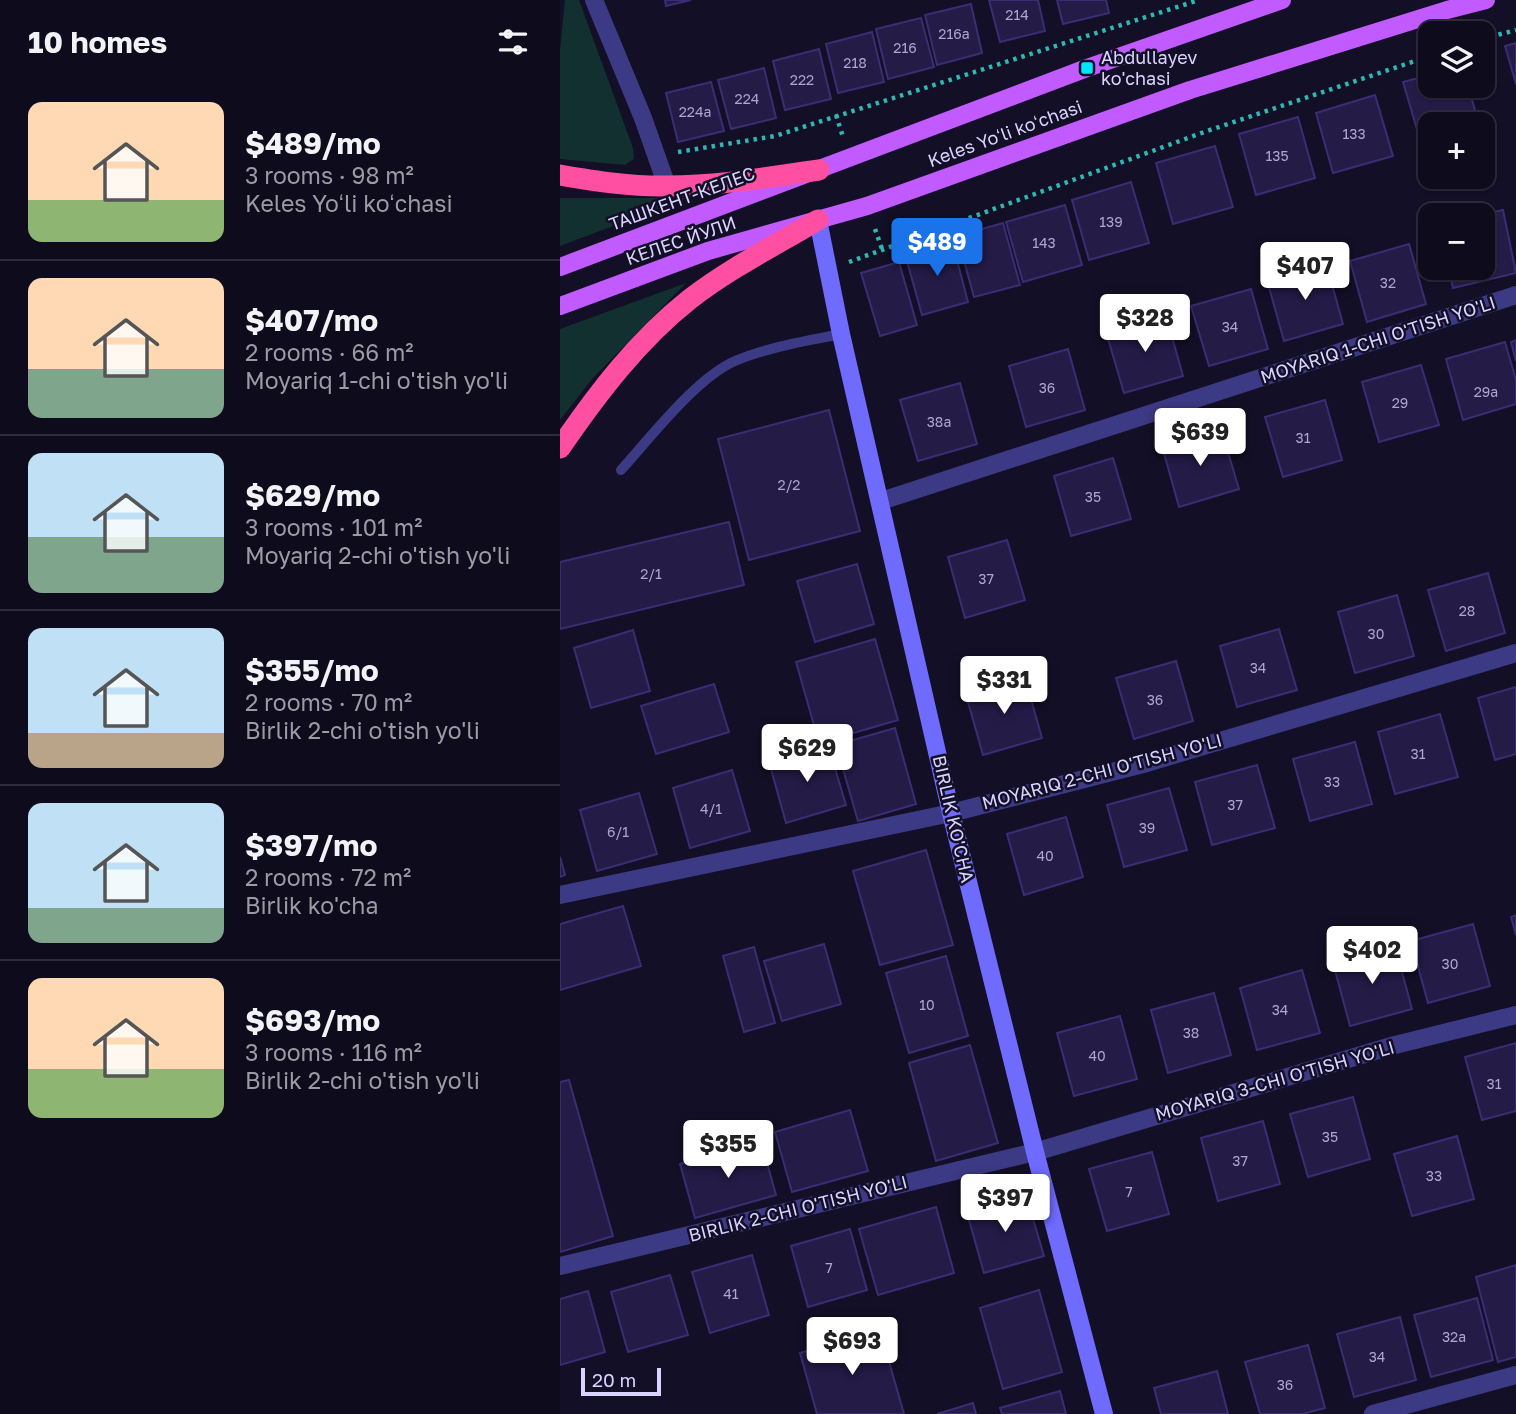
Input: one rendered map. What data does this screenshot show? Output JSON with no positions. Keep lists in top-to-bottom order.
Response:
{
  "streets": {
    "main road": ["Keles Yoʻli koʻchasi", "ТАШКЕНТ-КЕЛЕС", "КЕЛЕС ЙУЛИ"],
    "street": [
      "MOYARIQ 1-CHI O'TISH YO'LI",
      "MOYARIQ 2-CHI O'TISH YO'LI",
      "BIRLIK KO'CHA",
      "MOYARIQ 3-CHI O'TISH YO'LI",
      "BIRLIK 2-CHI O'TISH YO'LI"
    ]
  },
  "crossings": [
    ["Keles Yoʻli koʻchasi", "ТАШКЕНТ-КЕЛЕС"],
    ["Keles Yoʻli koʻchasi", "КЕЛЕС ЙУЛИ"],
    ["Keles Yoʻli koʻchasi", "BIRLIK KO'CHA"],
    ["КЕЛЕС ЙУЛИ", "BIRLIK KO'CHA"],
    ["MOYARIQ 1-CHI O'TISH YO'LI", "BIRLIK KO'CHA"],
    ["MOYARIQ 2-CHI O'TISH YO'LI", "BIRLIK KO'CHA"],
    ["BIRLIK KO'CHA", "MOYARIQ 3-CHI O'TISH YO'LI"],
    ["BIRLIK KO'CHA", "BIRLIK 2-CHI O'TISH YO'LI"],
    ["MOYARIQ 3-CHI O'TISH YO'LI", "BIRLIK 2-CHI O'TISH YO'LI"]
  ],
  "places": {
    "transit": ["Abdullayev ko'chasi"]
  },
  "house_numbers": [
    "214",
    "216a",
    "216",
    "218",
    "222",
    "224",
    "224a",
    "133",
    "135",
    "139",
    "143",
    "32",
    "34",
    "36",
    "29a",
    "29",
    "38a",
    "31",
    "2/2",
    "35",
    "2/1",
    "37",
    "28",
    "30",
    "34",
    "36",
    "31",
    "33",
    "37",
    "4/1",
    "39",
    "6/1",
    "40",
    "30",
    "10",
    "34",
    "38",
    "40",
    "31",
    "35",
    "37",
    "33",
    "7",
    "7",
    "41",
    "32a",
    "34",
    "36"
  ],
  "scale_bar": "20 m",
  "page": {
    "heading": "10 homes",
    "map_buttons": ["+", "−"],
    "list": [
      {
        "name": "$489/mo",
        "note": "3 rooms · 98 m² · Keles Yoʻli koʻchasi"
      },
      {
        "name": "$407/mo",
        "note": "2 rooms · 66 m² · Moyariq 1-chi o'tish yo'li"
      },
      {
        "name": "$629/mo",
        "note": "3 rooms · 101 m² · Moyariq 2-chi o'tish yo'li"
      },
      {
        "name": "$355/mo",
        "note": "2 rooms · 70 m² · Birlik 2-chi o'tish yo'li"
      },
      {
        "name": "$397/mo",
        "note": "2 rooms · 72 m² · Birlik ko'cha"
      },
      {
        "name": "$693/mo",
        "note": "3 rooms · 116 m² · Birlik 2-chi o'tish yo'li"
      }
    ],
    "price": [
      "$489",
      "$407",
      "$328",
      "$639",
      "$331",
      "$629",
      "$402",
      "$355",
      "$397",
      "$693"
    ],
    "scale": "20 m"
  }
}
